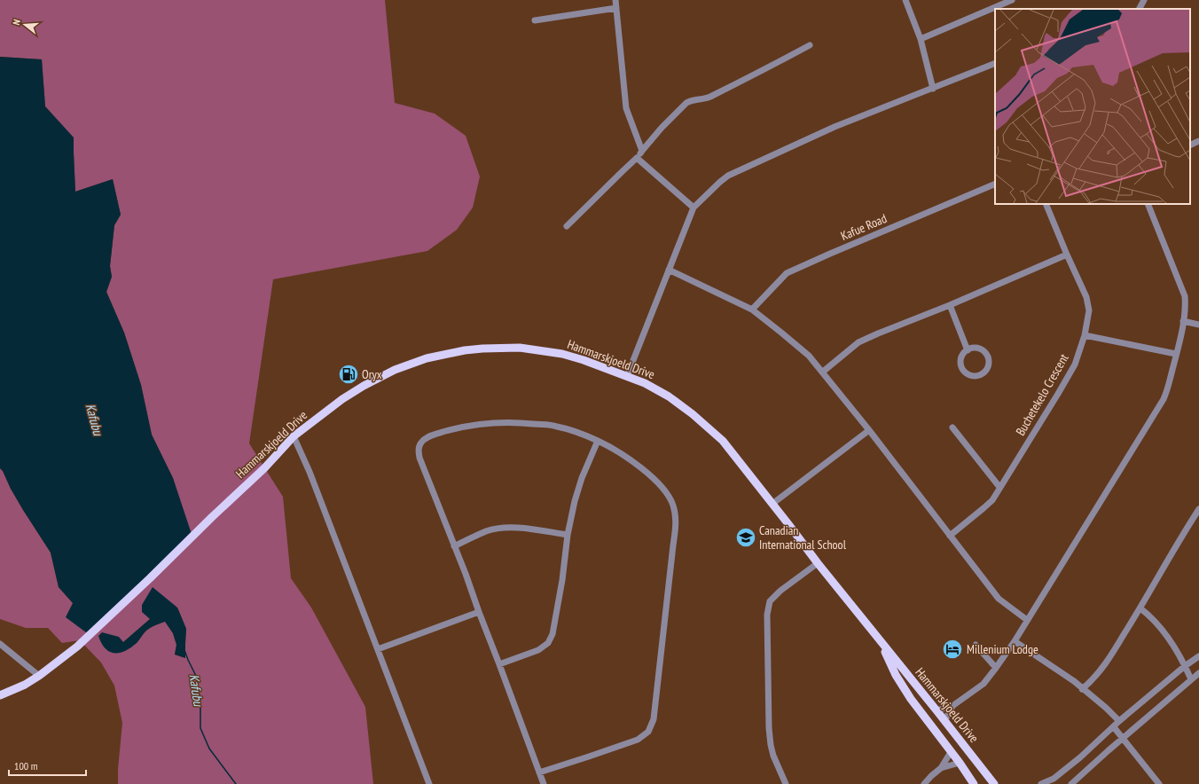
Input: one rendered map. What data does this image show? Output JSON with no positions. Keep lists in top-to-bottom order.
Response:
{
  "streets": {
    "main road": ["Hammarskjoeld Drive"],
    "street": ["Kafue Road", "Buchetekelo Crescent"]
  },
  "water": ["Kafubu"],
  "places": {
    "fuel station": ["Oryx"],
    "school or university": ["Canadian International School"],
    "hotel": ["Millenium Lodge"]
  },
  "scale_bar": "100 m",
  "north": "left"
}
